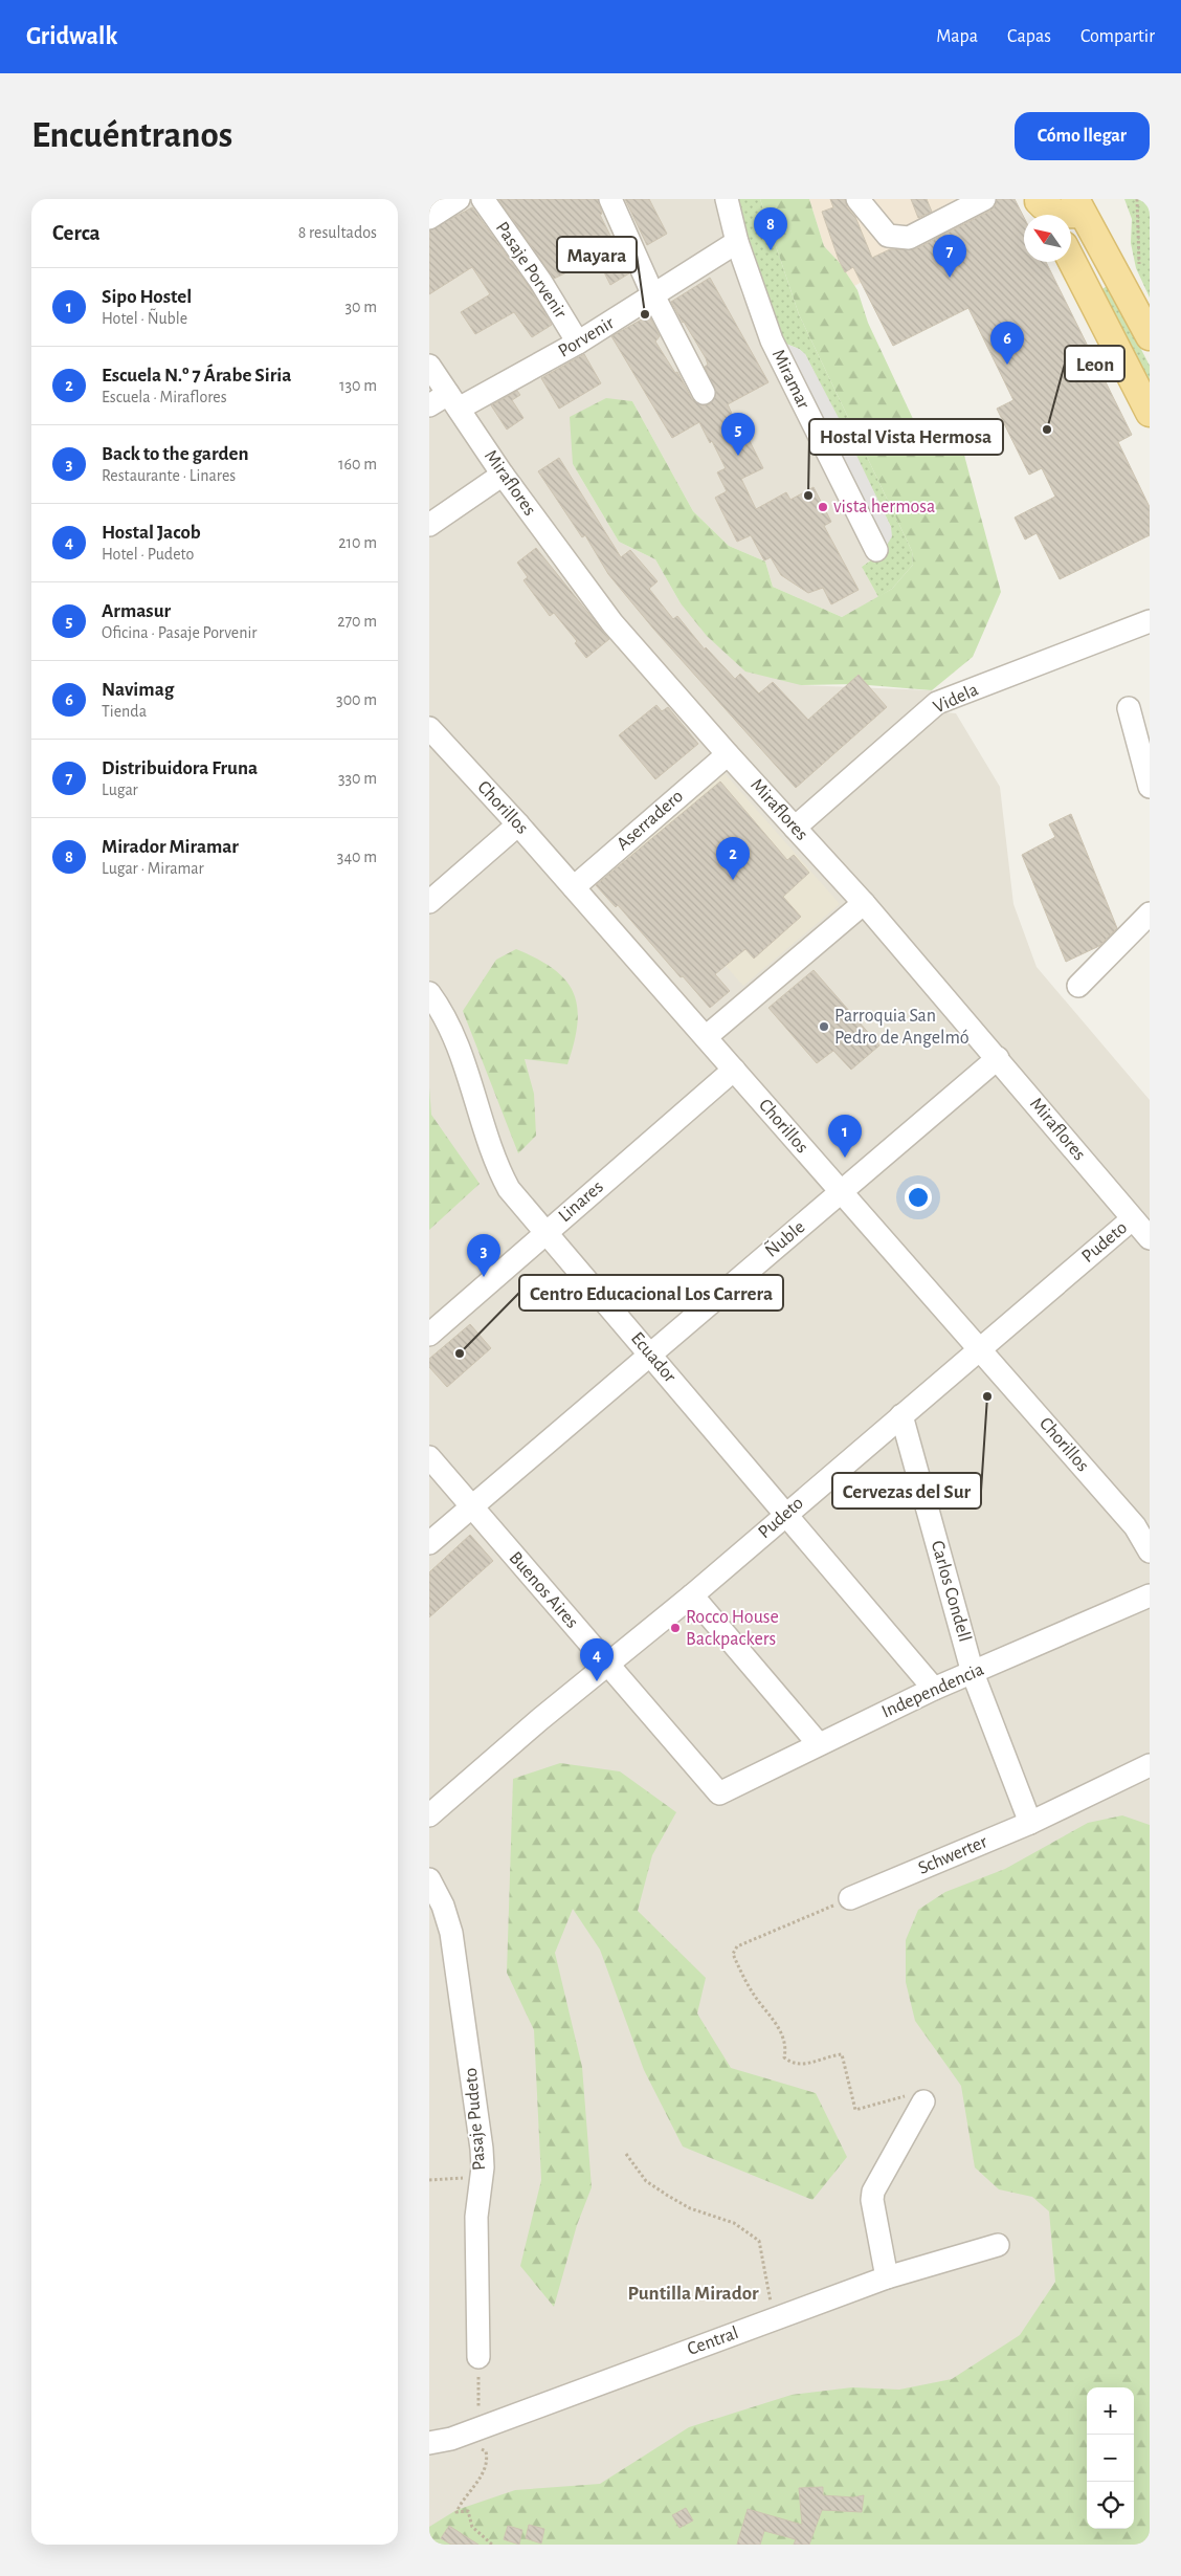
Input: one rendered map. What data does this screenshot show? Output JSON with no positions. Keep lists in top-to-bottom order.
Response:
{
  "streets": {
    "street": [
      "Pasaje Porvenir",
      "Porvenir",
      "Miramar",
      "Miraflores",
      "Videla",
      "Chorillos",
      "Aserradero",
      "Linares",
      "Ñuble",
      "Pudeto",
      "Ecuador",
      "Buenos Aires",
      "Carlos Condell",
      "Independencia",
      "Schwerter",
      "Pasaje Pudeto",
      "Central"
    ]
  },
  "crossings": [
    ["Pasaje Porvenir", "Porvenir"],
    ["Porvenir", "Miramar"],
    ["Porvenir", "Miraflores"],
    ["Miraflores", "Videla"],
    ["Miraflores", "Aserradero"],
    ["Miraflores", "Ñuble"],
    ["Miraflores", "Pudeto"],
    ["Chorillos", "Aserradero"],
    ["Chorillos", "Linares"],
    ["Chorillos", "Ñuble"],
    ["Chorillos", "Pudeto"],
    ["Linares", "Ecuador"],
    ["Ñuble", "Ecuador"],
    ["Ñuble", "Buenos Aires"],
    ["Pudeto", "Ecuador"],
    ["Pudeto", "Buenos Aires"],
    ["Pudeto", "Carlos Condell"],
    ["Ecuador", "Independencia"],
    ["Buenos Aires", "Independencia"],
    ["Carlos Condell", "Independencia"],
    ["Carlos Condell", "Schwerter"]
  ],
  "districts": ["Puntilla Mirador"],
  "places": [
    "Mayara",
    "Leon",
    "Hostal Vista Hermosa",
    "vista hermosa",
    "Parroquia San Pedro de Angelmó",
    "Centro Educacional Los Carrera",
    "Cervezas del Sur",
    "Rocco House Backpackers"
  ],
  "north": "top left",
  "page": {
    "header": "Gridwalk",
    "nav": ["Mapa", "Capas", "Compartir"],
    "buttons": "Cómo llegar",
    "title": "Encuéntranos",
    "heading": ["Cerca", "8 resultados"],
    "pins": [
      "8",
      "7",
      "6",
      "5",
      "2",
      "1",
      "3",
      "4"
    ],
    "list": [
      {
        "mark": "1",
        "name": "Sipo Hostel",
        "note": "Hotel · Ñuble",
        "value": "30 m"
      },
      {
        "mark": "2",
        "name": "Escuela N.º 7 Árabe Siria",
        "note": "Escuela · Miraflores",
        "value": "130 m"
      },
      {
        "mark": "3",
        "name": "Back to the garden",
        "note": "Restaurante · Linares",
        "value": "160 m"
      },
      {
        "mark": "4",
        "name": "Hostal Jacob",
        "note": "Hotel · Pudeto",
        "value": "210 m"
      },
      {
        "mark": "5",
        "name": "Armasur",
        "note": "Oficina · Pasaje Porvenir",
        "value": "270 m"
      },
      {
        "mark": "6",
        "name": "Navimag",
        "note": "Tienda",
        "value": "300 m"
      },
      {
        "mark": "7",
        "name": "Distribuidora Fruna",
        "note": "Lugar",
        "value": "330 m"
      },
      {
        "mark": "8",
        "name": "Mirador Miramar",
        "note": "Lugar · Miramar",
        "value": "340 m"
      }
    ],
    "map_buttons": ["+", "−"]
  }
}
